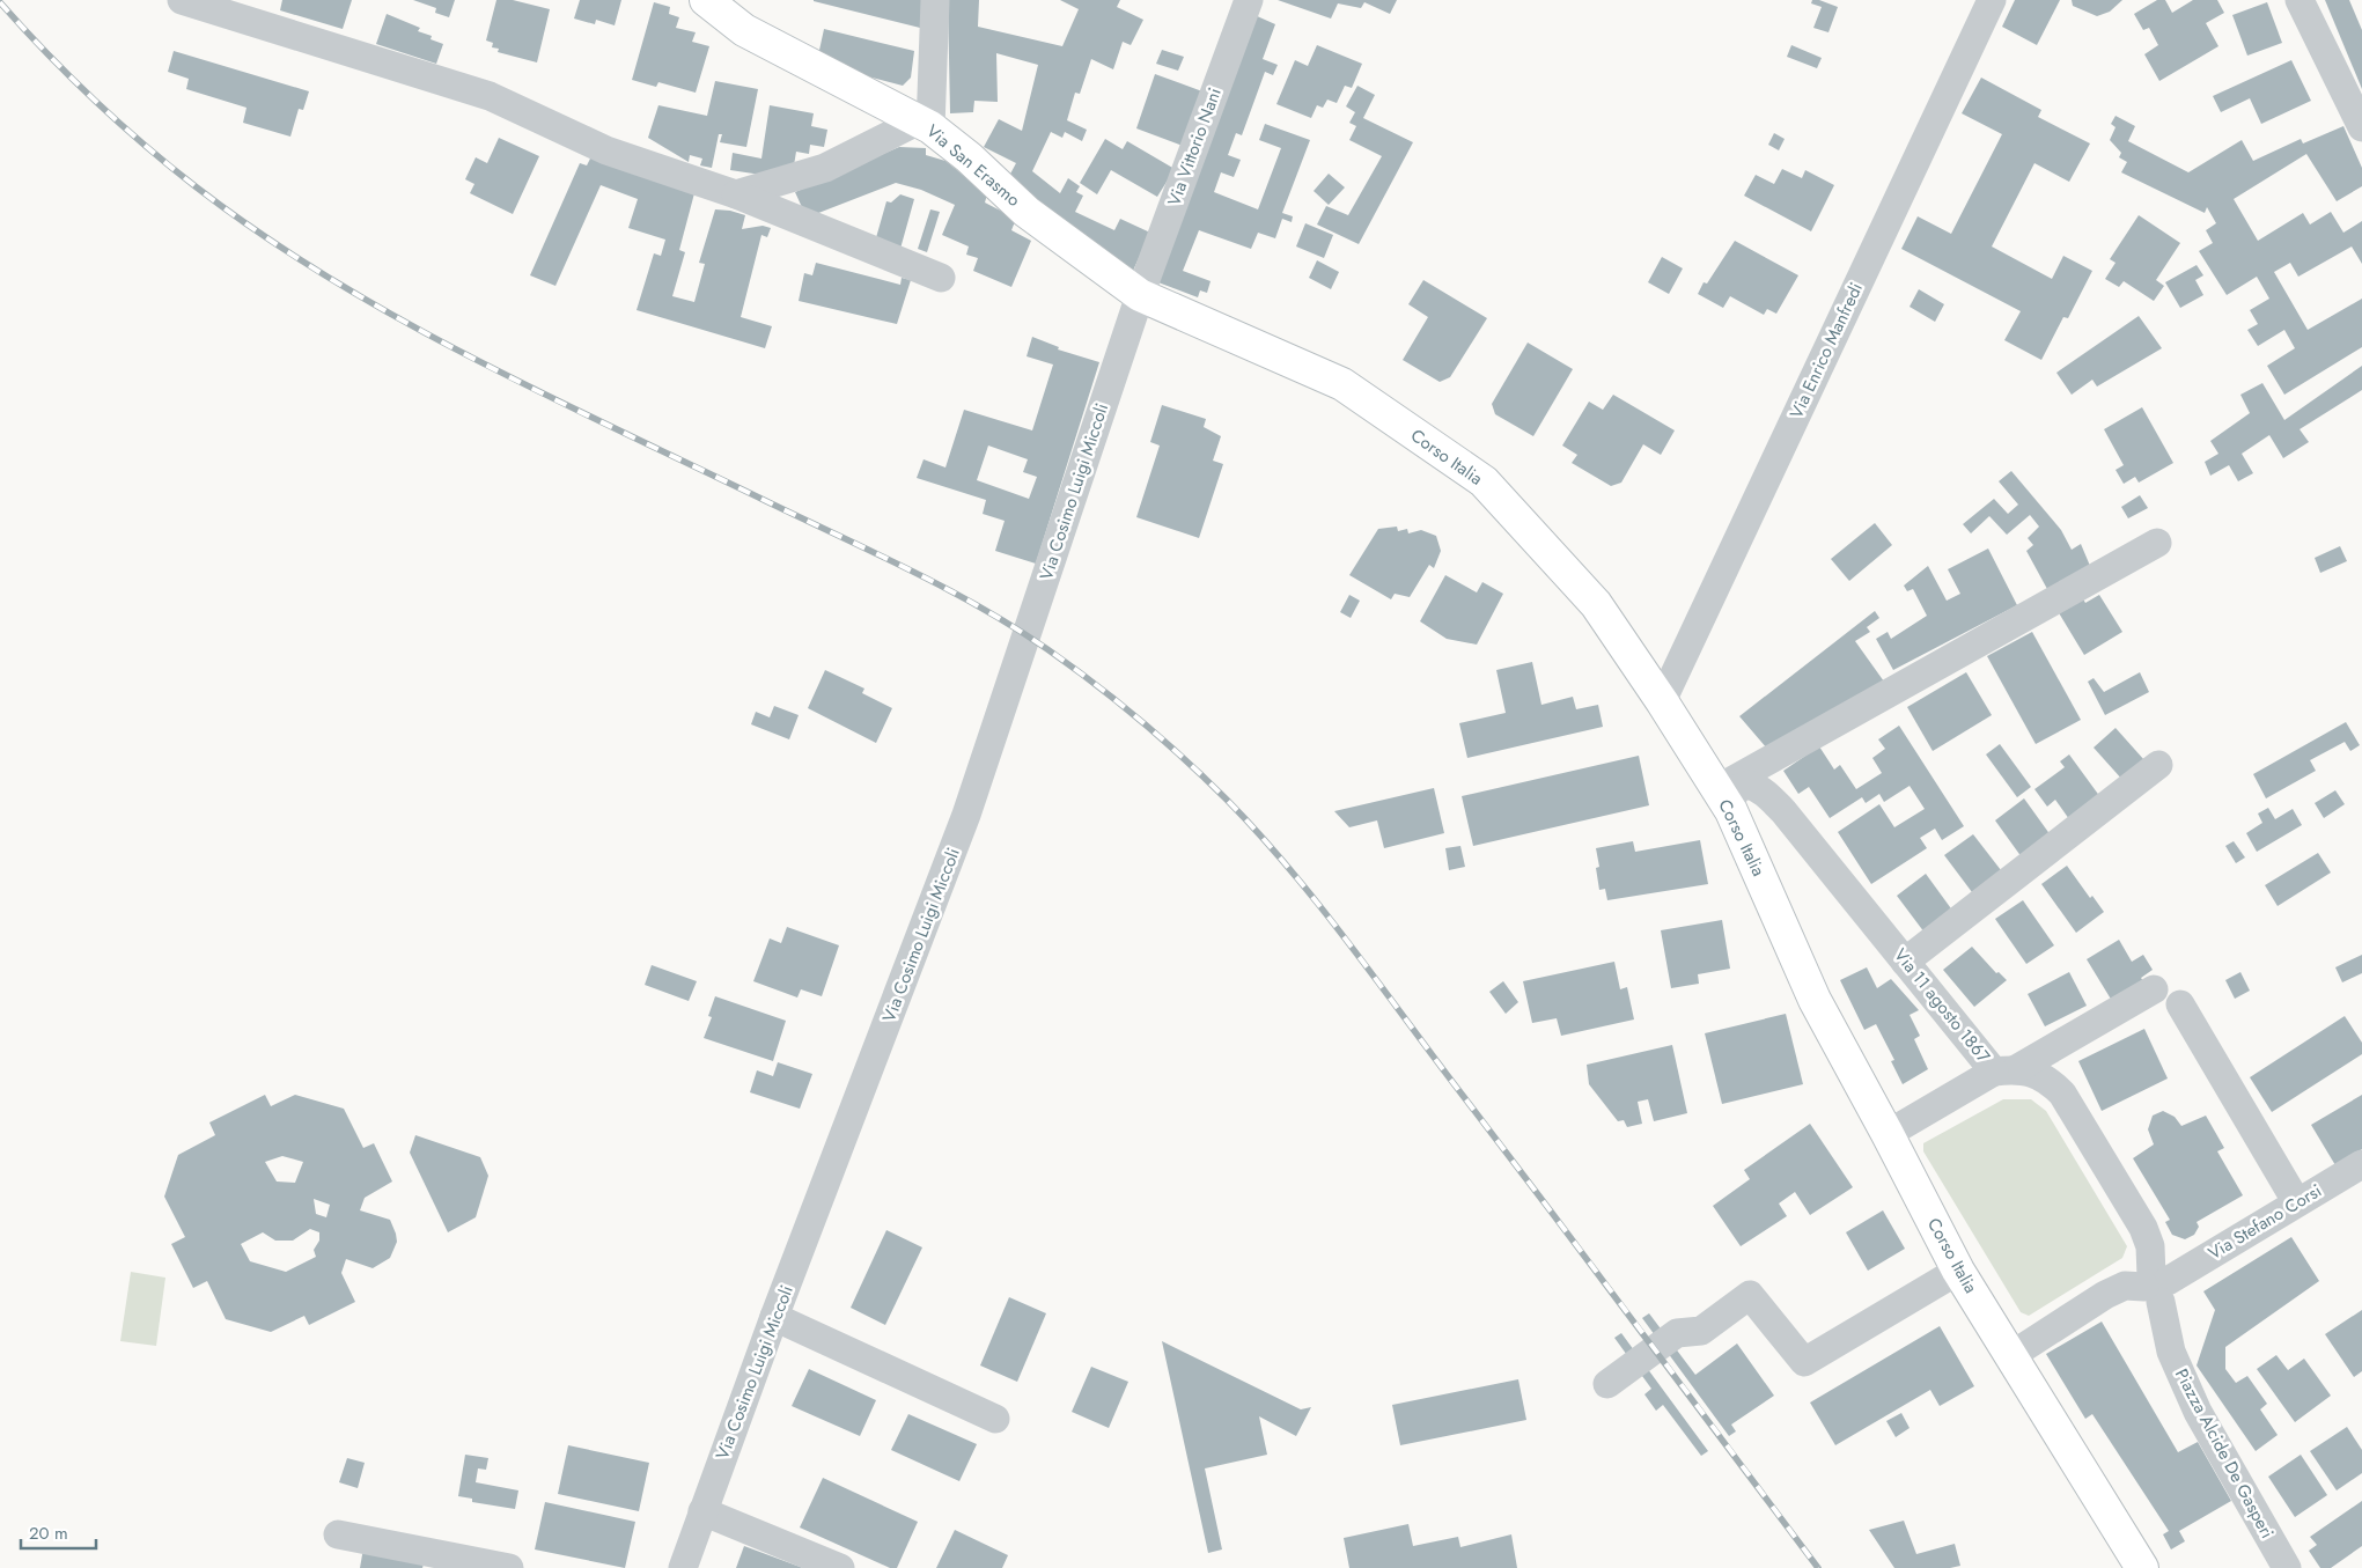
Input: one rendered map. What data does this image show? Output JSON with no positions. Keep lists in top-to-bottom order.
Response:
{
  "streets": {
    "main road": ["Via San Erasmo", "Corso Italia"],
    "street": [
      "Via Vittorio Nani",
      "Via Enrico Manfredi",
      "Via Cosimo Luigi Miccoli",
      "Via 11 agosto 1867",
      "Via Stefano Corsi",
      "Piazza Alcide De Gasperi"
    ]
  },
  "crossings": [
    ["Via Vittorio Nani", "Via San Erasmo"],
    ["Via Vittorio Nani", "Corso Italia"],
    ["Via Vittorio Nani", "Via Cosimo Luigi Miccoli"],
    ["Via San Erasmo", "Corso Italia"],
    ["Via San Erasmo", "Via Cosimo Luigi Miccoli"],
    ["Via Enrico Manfredi", "Corso Italia"],
    ["Corso Italia", "Via Cosimo Luigi Miccoli"],
    ["Corso Italia", "Via 11 agosto 1867"],
    ["Corso Italia", "Via Stefano Corsi"],
    ["Via Stefano Corsi", "Piazza Alcide De Gasperi"]
  ],
  "scale_bar": "20 m"
}
